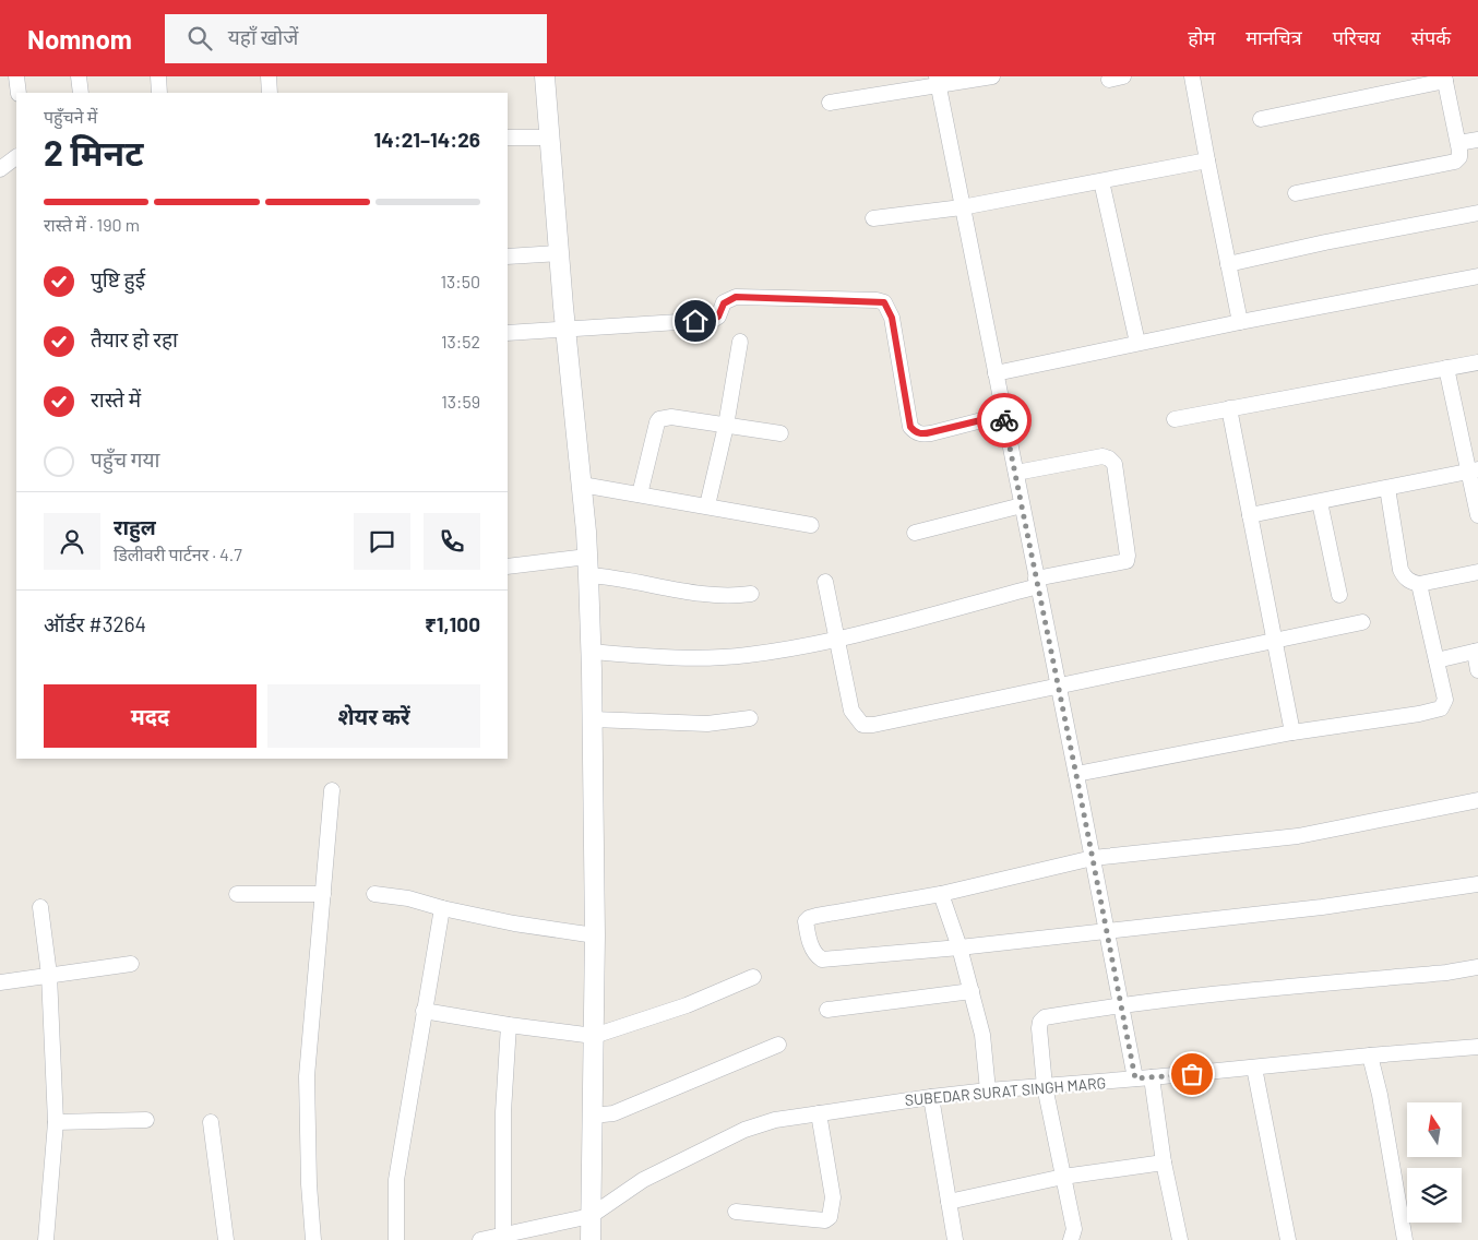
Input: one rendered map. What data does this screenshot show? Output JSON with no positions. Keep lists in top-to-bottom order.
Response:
{
  "streets": {
    "street": ["SUBEDAR SURAT SINGH MARG"]
  },
  "north": "top",
  "page": {
    "header": "Nomnom",
    "search": "यहाँ खोजें",
    "nav": [
      "होम",
      "मानचित्र",
      "परिचय",
      "संपर्क"
    ],
    "heading": ["2 मिनट", "पहुँचने में", "14:21–14:26"],
    "panel": [
      "राहुल",
      "डिलीवरी पार्टनर · 4.7",
      "ऑर्डर #3264",
      "₹1,100"
    ],
    "bar": "रास्ते में · 190 m",
    "list": [
      ["पुष्टि हुई", "13:50"],
      ["तैयार हो रहा", "13:52"],
      ["रास्ते में", "13:59"],
      "पहुँच गया"
    ],
    "buttons": ["मदद", "शेयर करें"]
  }
}
